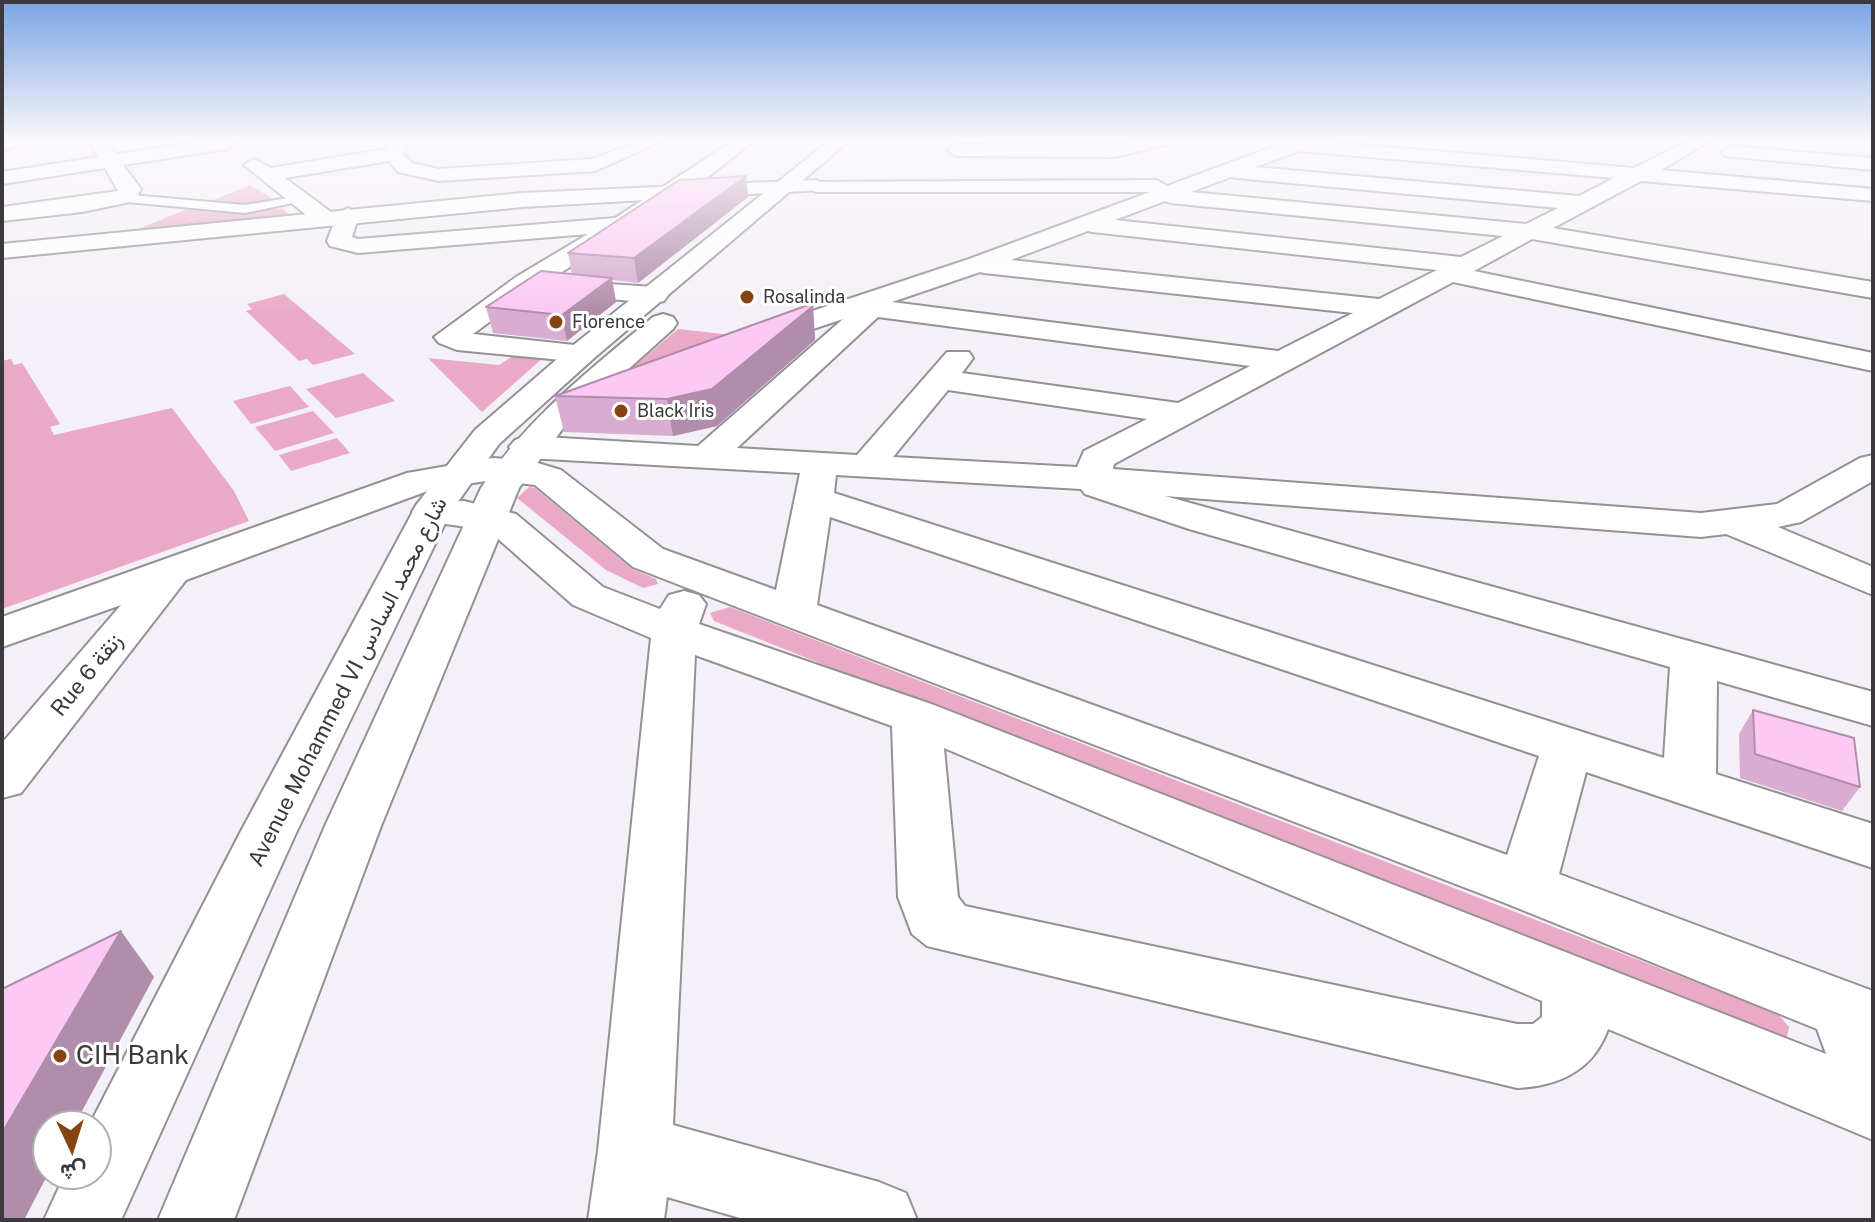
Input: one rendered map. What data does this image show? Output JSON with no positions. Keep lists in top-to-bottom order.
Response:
{
  "streets": {
    "street": ["Rue 6 زنقة", "Avenue Mohammed VI شارع محمد السادس"]
  },
  "places": [
    "Rosalinda",
    "Florence",
    "Black Iris",
    "CIH Bank"
  ],
  "north": "bottom"
}
